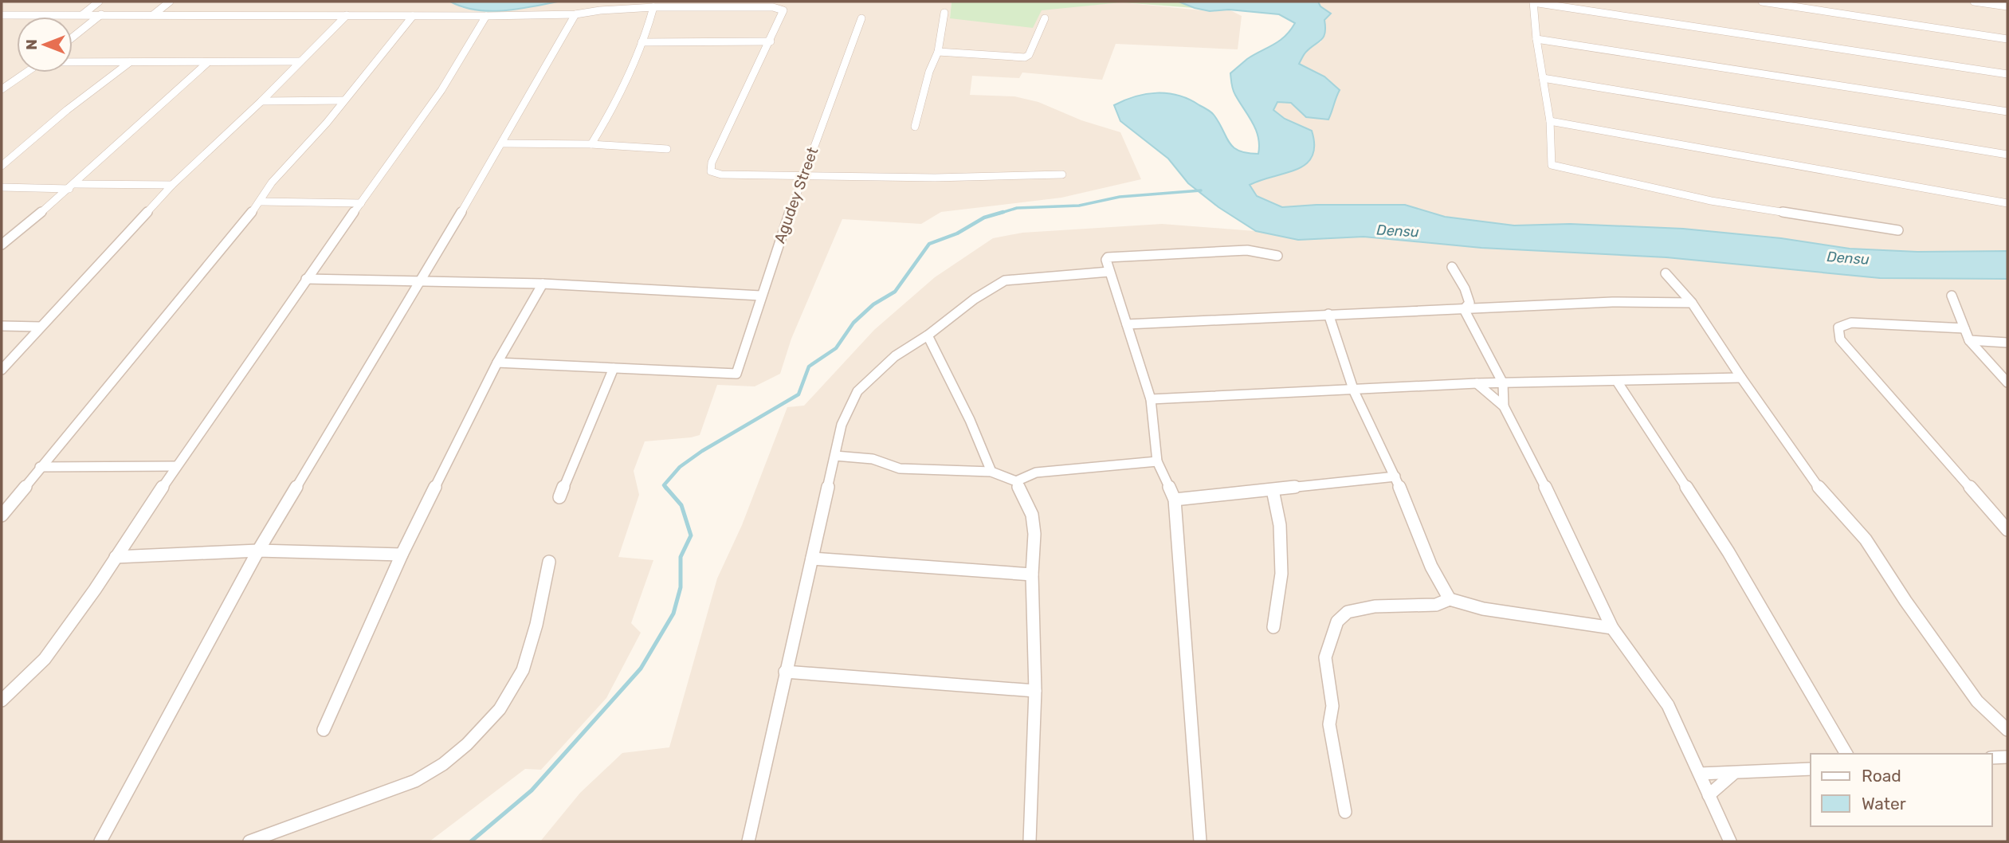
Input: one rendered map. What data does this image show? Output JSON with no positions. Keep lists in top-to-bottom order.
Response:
{
  "streets": {
    "street": ["Agudey Street"]
  },
  "water": ["Densu"],
  "legend": ["Road", "Water"],
  "north": "left"
}
